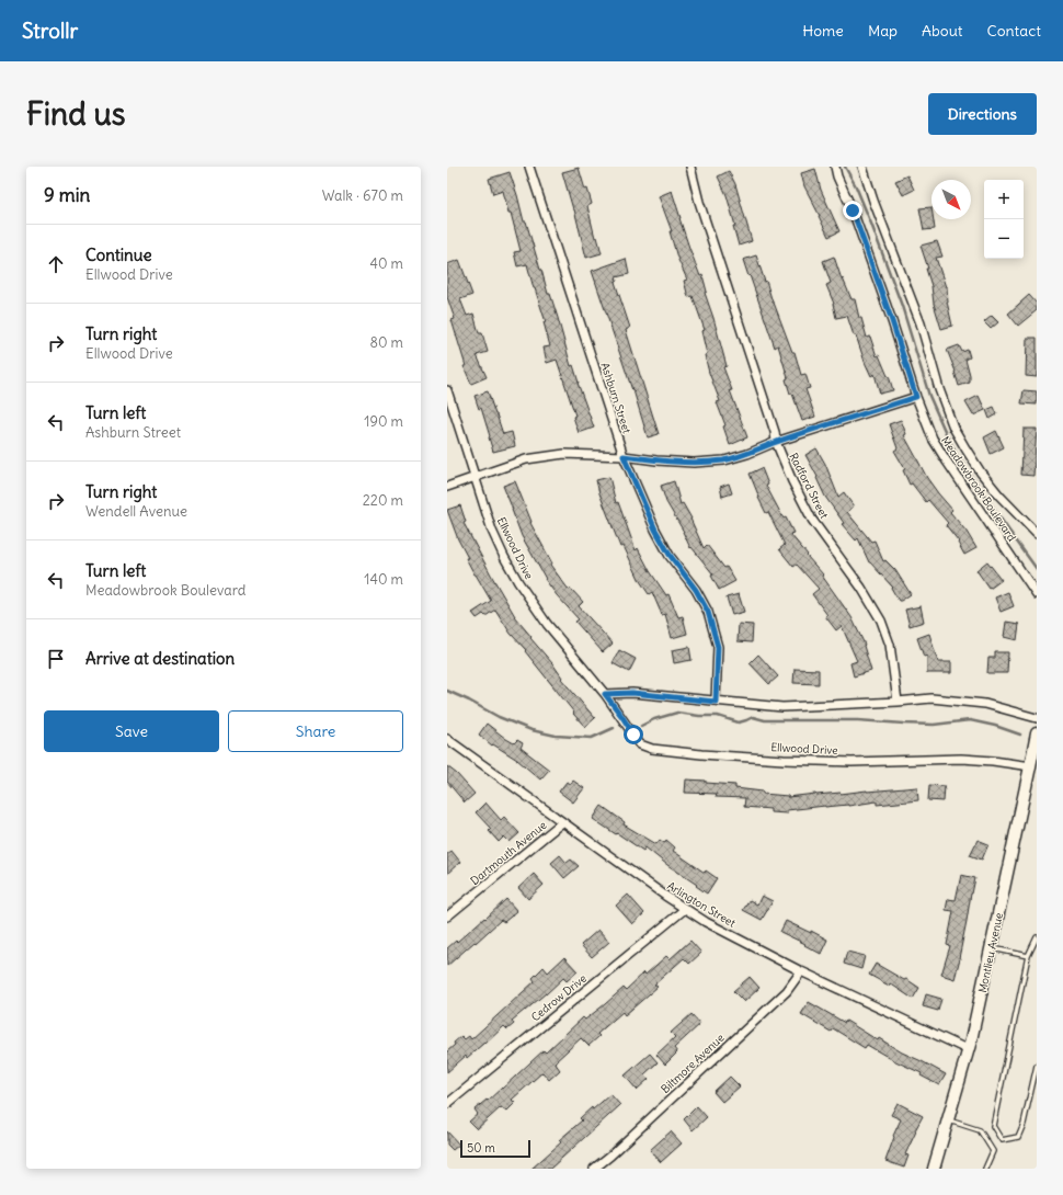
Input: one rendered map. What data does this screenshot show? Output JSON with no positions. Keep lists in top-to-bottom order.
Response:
{
  "streets": {
    "street": [
      "Ashburn Street",
      "Radford Street",
      "Meadowbrook Boulevard",
      "Ellwood Drive",
      "Dartmouth Avenue",
      "Arlington Street",
      "Montlieu Avenue",
      "Cedrow Drive",
      "Biltmore Avenue"
    ]
  },
  "crossings": [
    ["Ellwood Drive", "Montlieu Avenue"],
    ["Dartmouth Avenue", "Arlington Street"],
    ["Arlington Street", "Montlieu Avenue"],
    ["Arlington Street", "Cedrow Drive"],
    ["Arlington Street", "Biltmore Avenue"]
  ],
  "scale_bar": "50 m",
  "north": "bottom right",
  "page": {
    "header": "Strollr",
    "nav": [
      "Home",
      "Map",
      "About",
      "Contact"
    ],
    "buttons": [
      "Directions",
      ["Save", "Share"]
    ],
    "title": "Find us",
    "heading": ["9 min", "Walk · 670 m"],
    "map_buttons": ["+", "−"],
    "list": [
      ["Continue", "Ellwood Drive", "40 m"],
      ["Turn right", "Ellwood Drive", "80 m"],
      ["Turn left", "Ashburn Street", "190 m"],
      ["Turn right", "Wendell Avenue", "220 m"],
      ["Turn left", "Meadowbrook Boulevard", "140 m"],
      "Arrive at destination"
    ],
    "scale": "50 m"
  }
}
